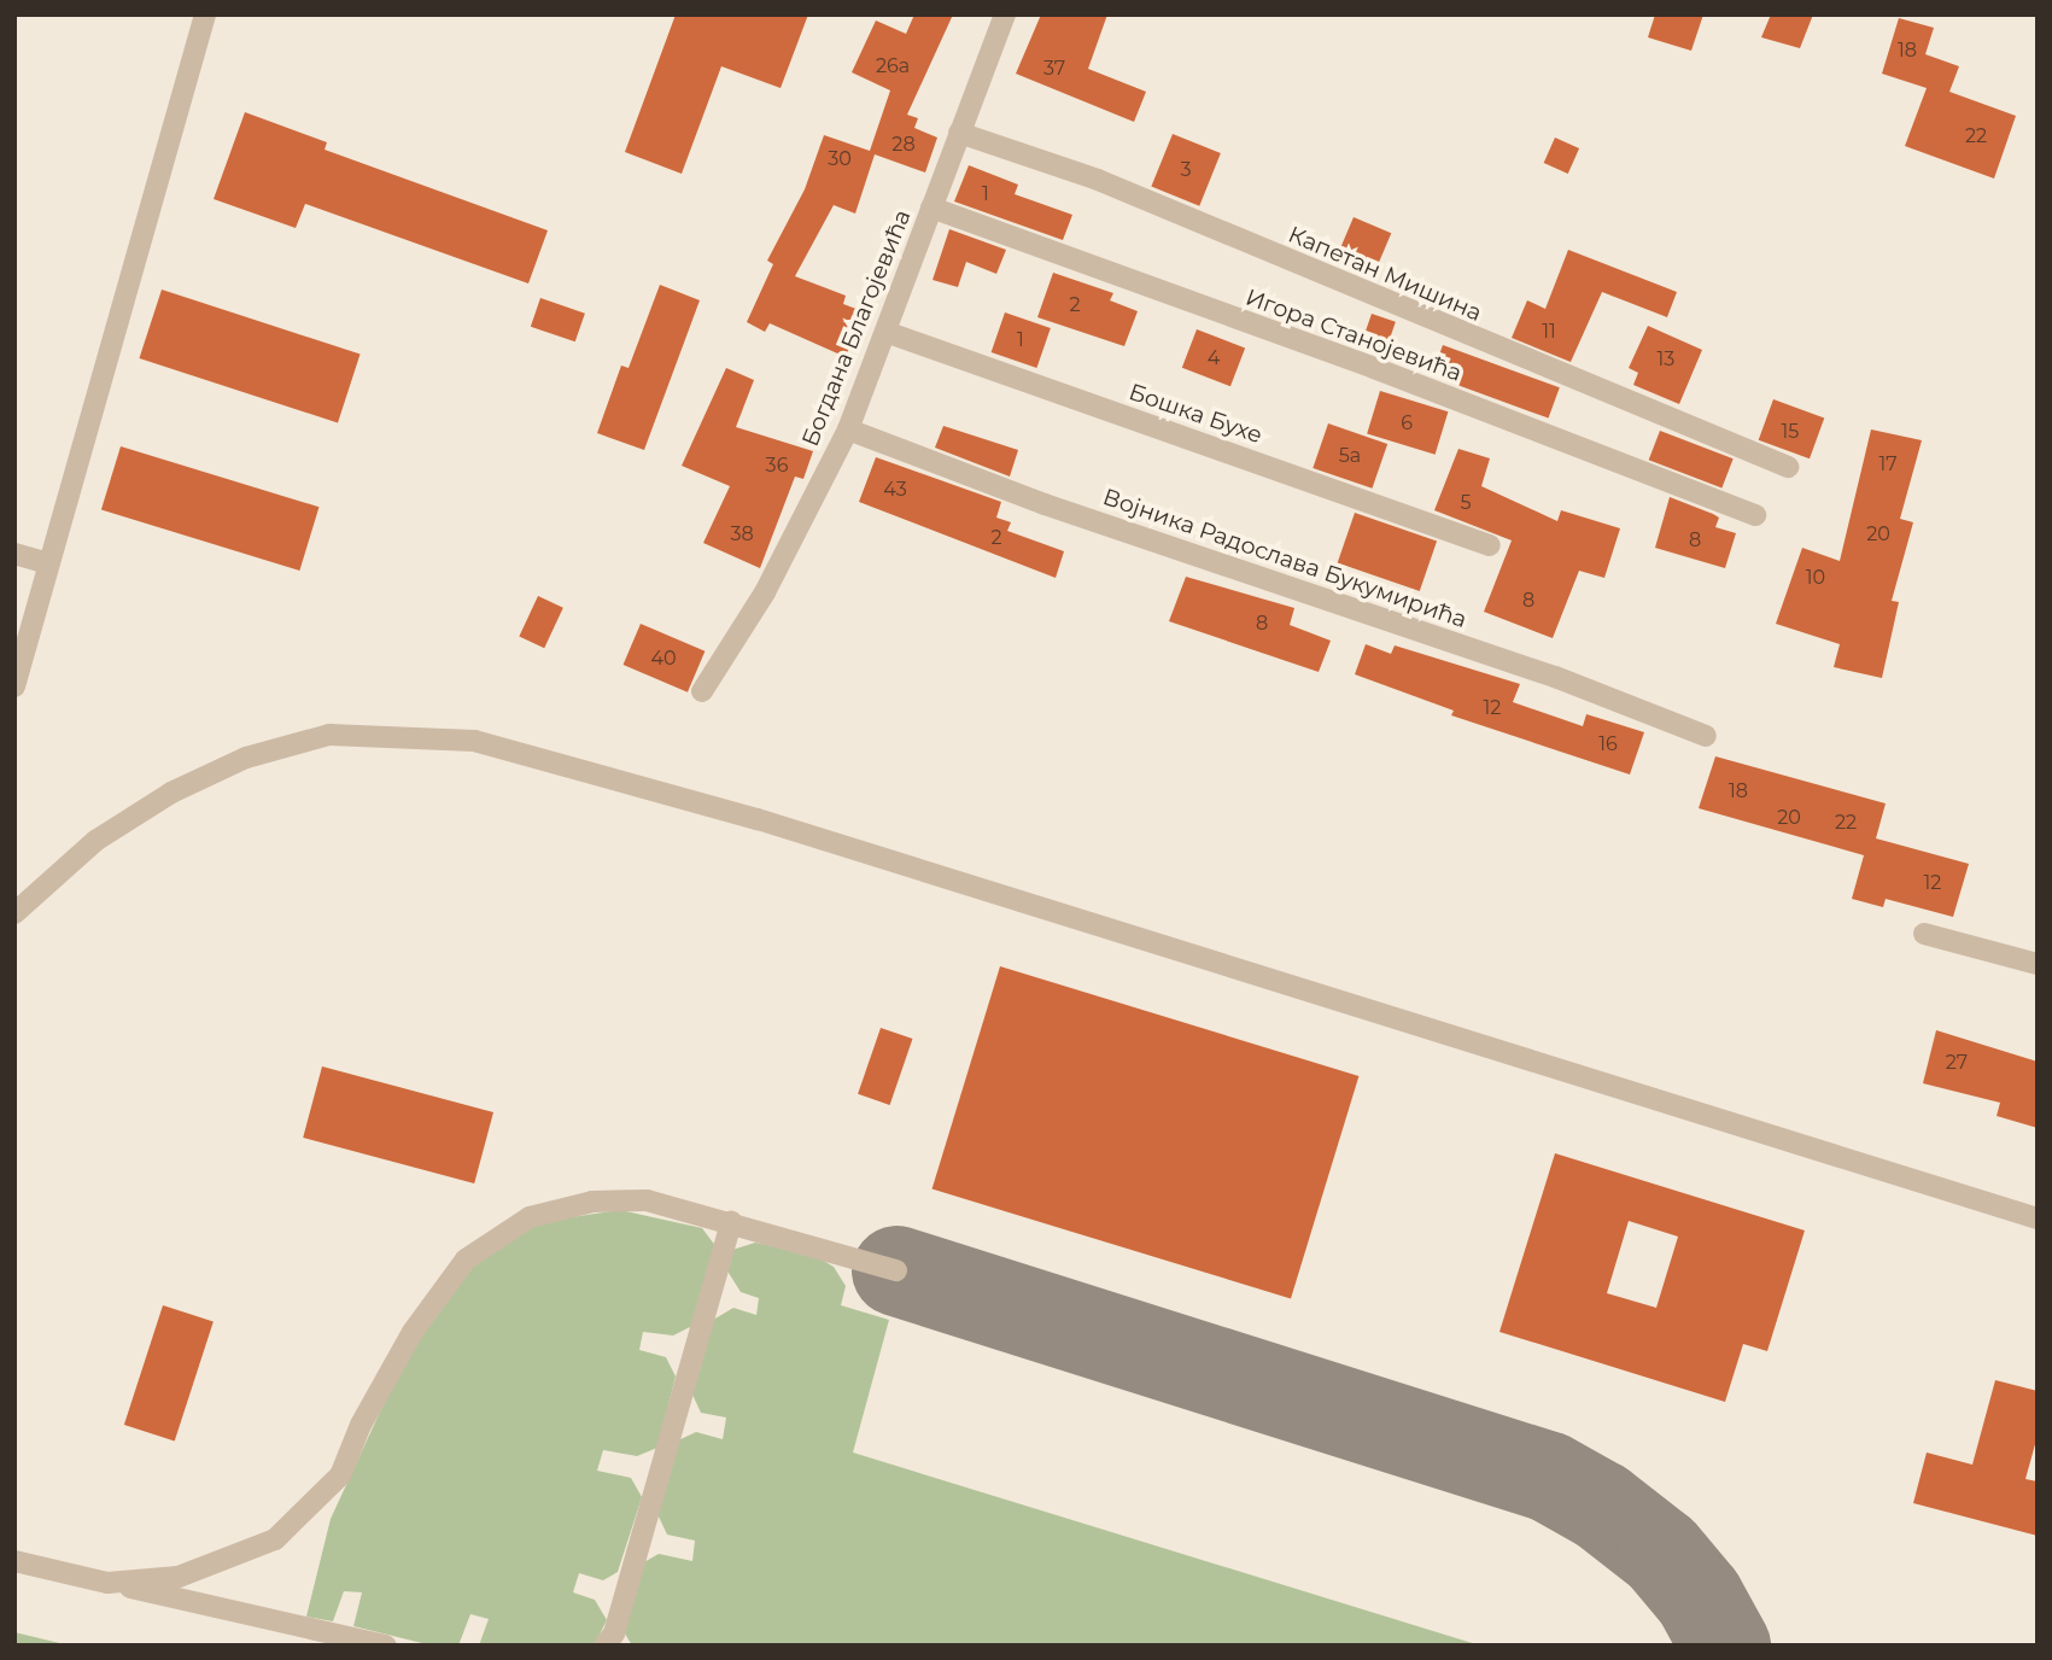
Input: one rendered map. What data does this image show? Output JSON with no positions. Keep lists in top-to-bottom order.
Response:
{
  "streets": {
    "street": [
      "Капетан Мишина",
      "Богдана Благојевића",
      "Игора Станојевића",
      "Бошка Бухе",
      "Војника Радослава Букумирића"
    ]
  },
  "crossings": [
    ["Капетан Мишина", "Богдана Благојевића"],
    ["Богдана Благојевића", "Игора Станојевића"],
    ["Богдана Благојевића", "Бошка Бухе"],
    ["Богдана Благојевића", "Војника Радослава Букумирића"]
  ],
  "house_numbers": [
    "18",
    "26a",
    "37",
    "22",
    "28",
    "30",
    "3",
    "1",
    "2",
    "11",
    "1",
    "4",
    "13",
    "6",
    "15",
    "5a",
    "17",
    "36",
    "43",
    "5",
    "38",
    "20",
    "2",
    "8",
    "10",
    "8",
    "8",
    "40",
    "12",
    "16",
    "18",
    "20",
    "22",
    "12",
    "27"
  ]
}
